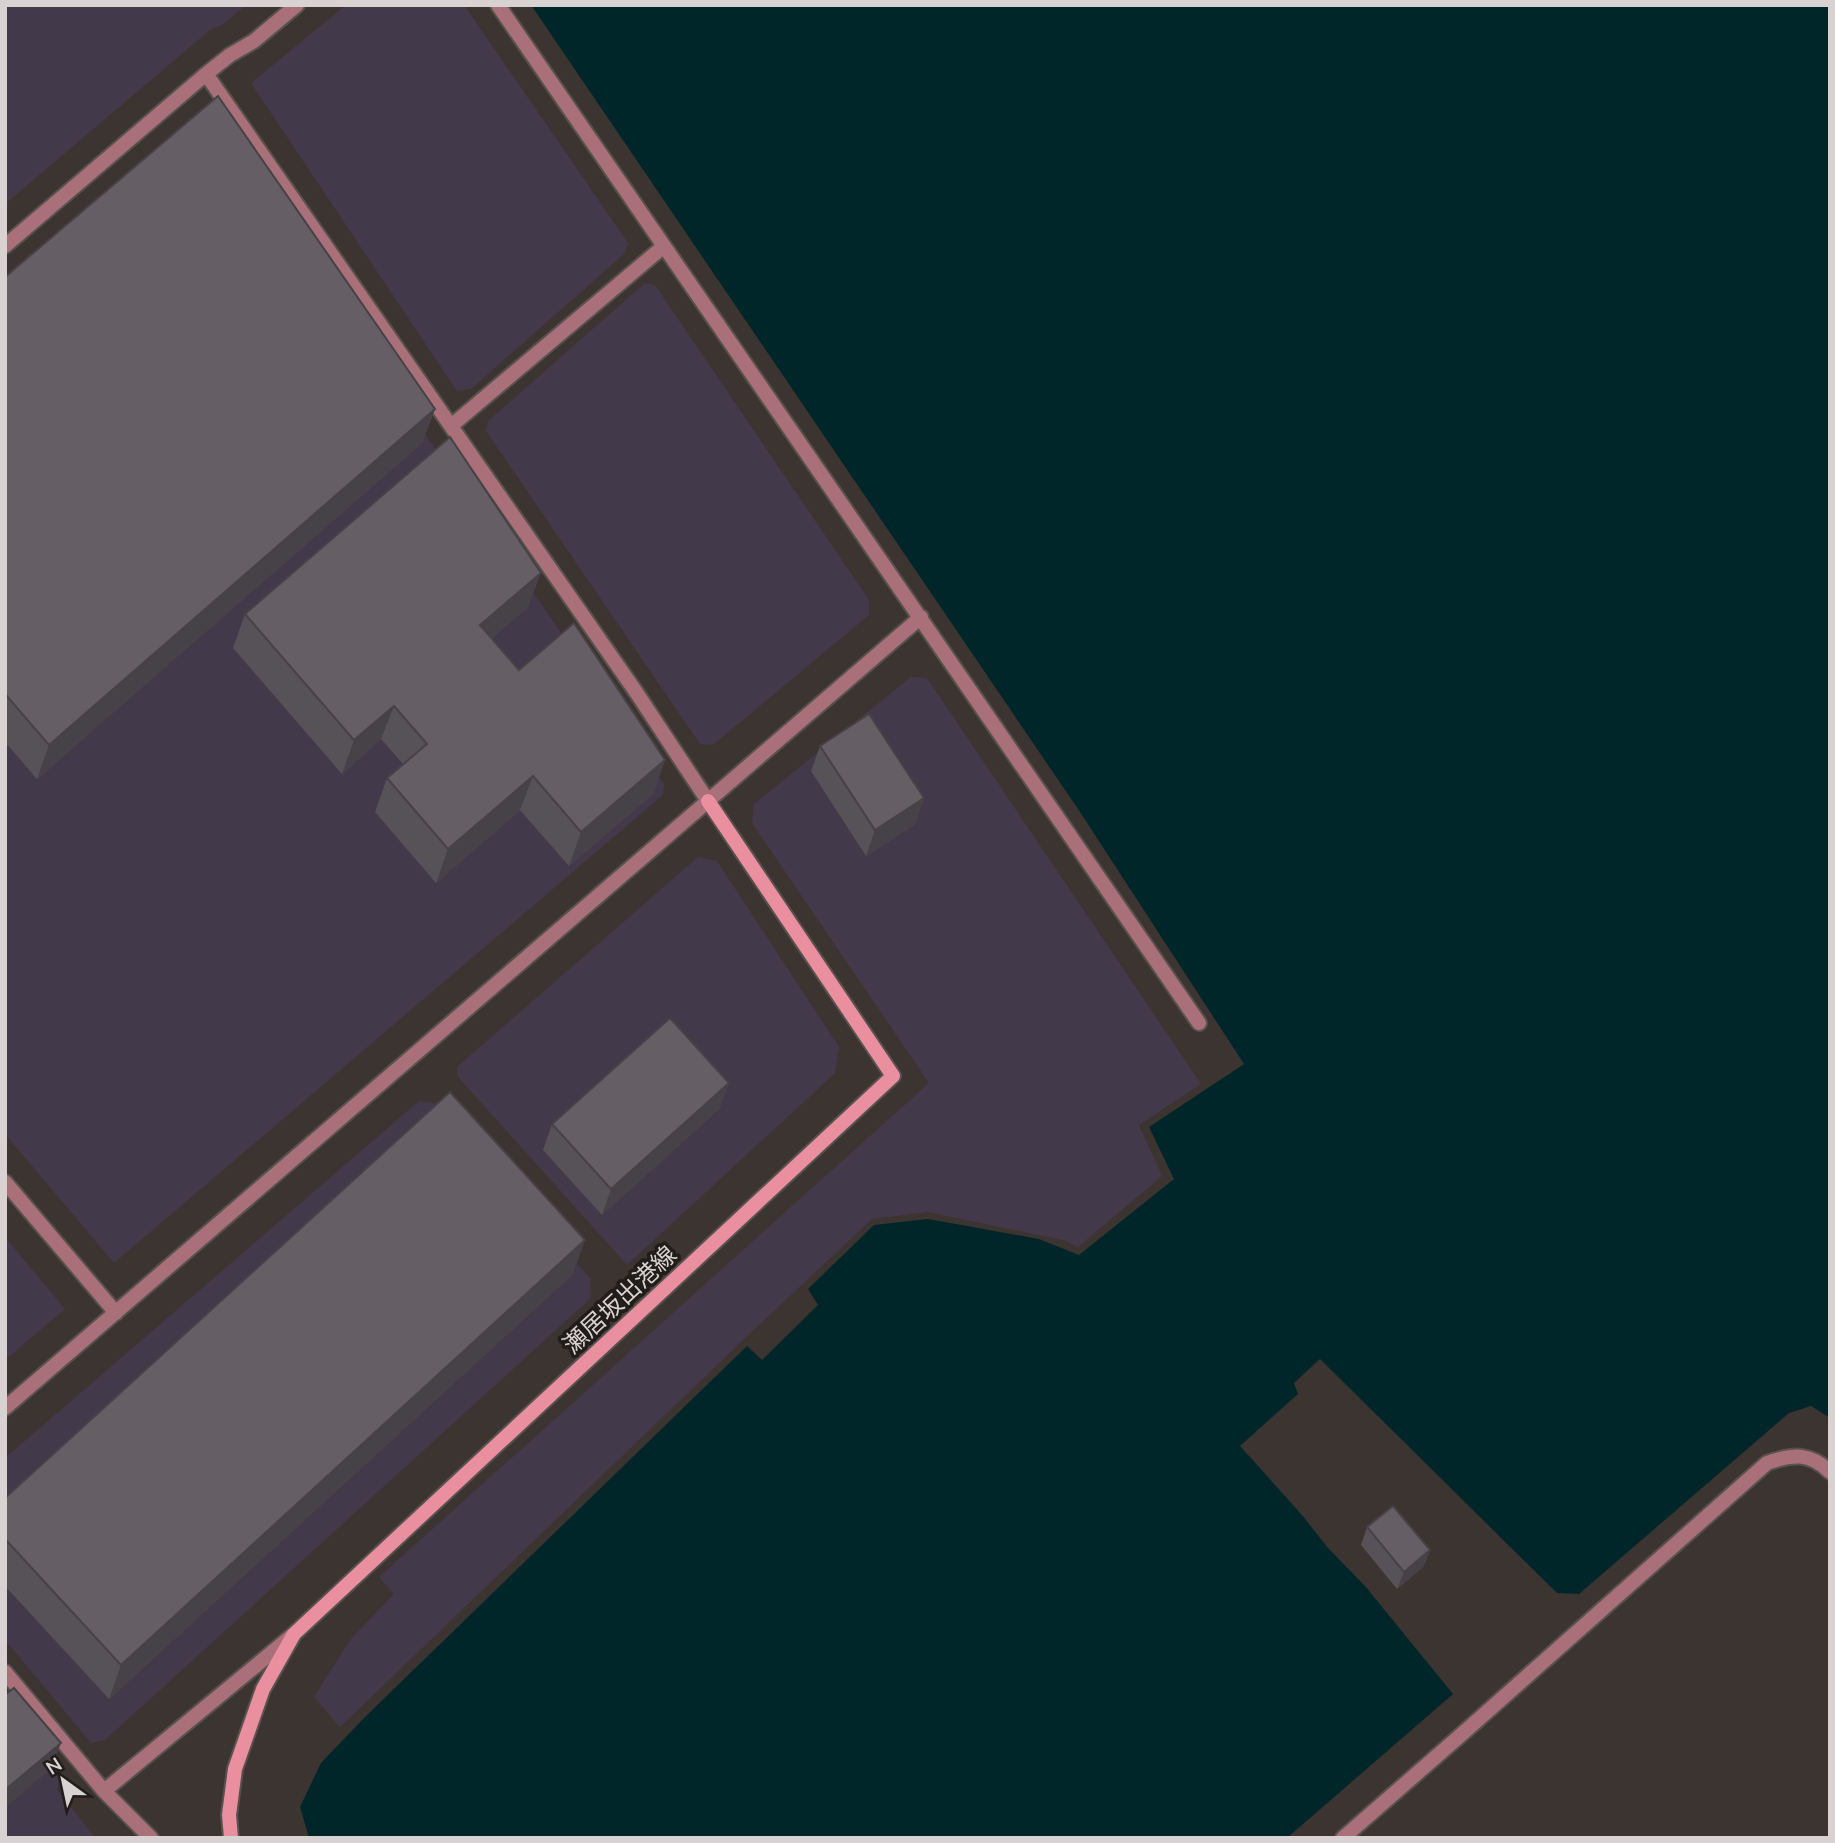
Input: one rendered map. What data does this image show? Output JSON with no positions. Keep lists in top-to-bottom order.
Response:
{
  "streets": {
    "main road": ["瀬居坂出港線"]
  },
  "north": "top left"
}
